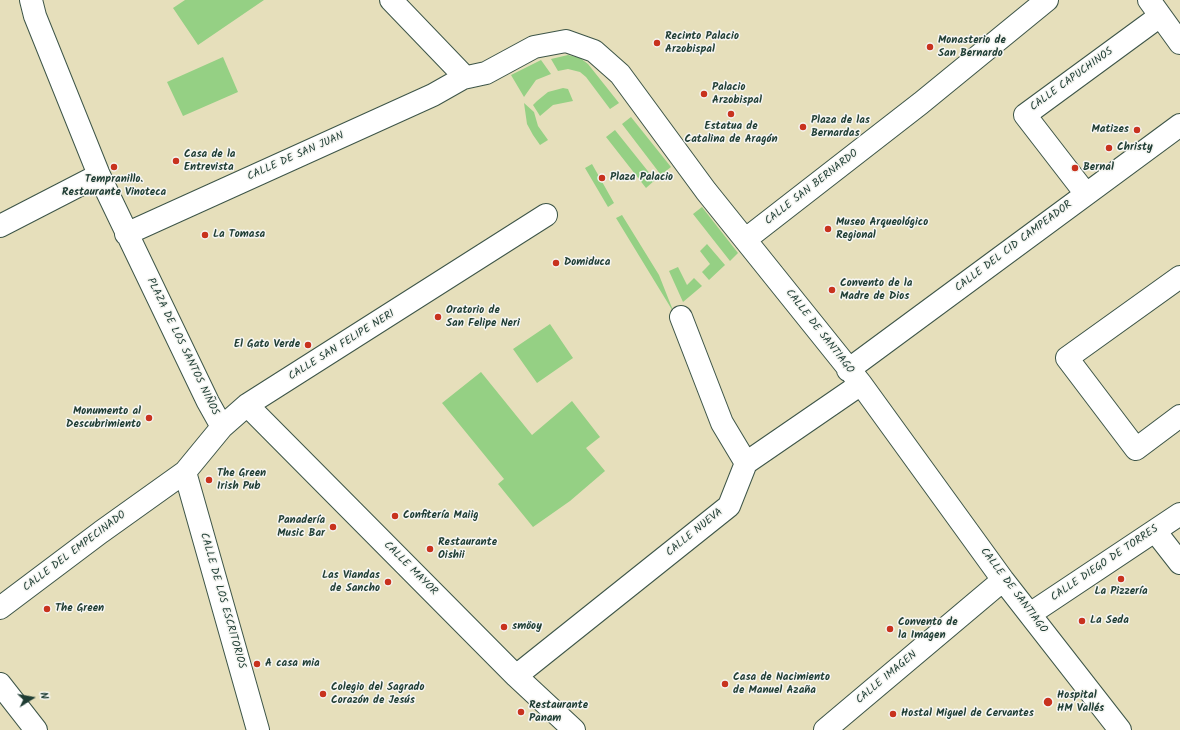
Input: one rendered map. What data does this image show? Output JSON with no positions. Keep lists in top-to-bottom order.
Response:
{
  "streets": {
    "street": [
      "CALLE CAPUCHINOS",
      "CALLE DE SAN JUAN",
      "CALLE SAN BERNARDO",
      "CALLE DEL CID CAMPEADOR",
      "CALLE DE SANTIAGO",
      "CALLE SAN FELIPE NERI",
      "PLAZA DE LOS SANTOS NIÑOS",
      "CALLE NUEVA",
      "CALLE DEL EMPECINADO",
      "CALLE DIEGO DE TORRES",
      "CALLE MAYOR",
      "CALLE DE LOS ESCRITORIOS",
      "CALLE IMAGEN"
    ]
  },
  "crossings": [
    ["CALLE CAPUCHINOS", "CALLE DEL CID CAMPEADOR"],
    ["CALLE DE SAN JUAN", "CALLE DE SANTIAGO"],
    ["CALLE DE SAN JUAN", "PLAZA DE LOS SANTOS NIÑOS"],
    ["CALLE SAN BERNARDO", "CALLE DE SANTIAGO"],
    ["CALLE DEL CID CAMPEADOR", "CALLE DE SANTIAGO"],
    ["CALLE DE SANTIAGO", "CALLE DIEGO DE TORRES"],
    ["CALLE DE SANTIAGO", "CALLE IMAGEN"],
    ["CALLE SAN FELIPE NERI", "PLAZA DE LOS SANTOS NIÑOS"],
    ["CALLE SAN FELIPE NERI", "CALLE MAYOR"],
    ["PLAZA DE LOS SANTOS NIÑOS", "CALLE DEL EMPECINADO"],
    ["PLAZA DE LOS SANTOS NIÑOS", "CALLE DE LOS ESCRITORIOS"],
    ["CALLE NUEVA", "CALLE MAYOR"]
  ],
  "places": [
    "Recinto Palacio Arzobispal",
    "Monasterio de San Bernardo",
    "Palacio Arzobispal",
    "Estatua de Catalina de Aragón",
    "Plaza de las Bernardas",
    "Matizes",
    "Christy",
    "Casa de la Entrevista",
    "Tempranillo. Restaurante Vinoteca",
    "Bernal",
    "Plaza Palacio",
    "Museo Arqueológico Regional",
    "La Tomasa",
    "Domiduca",
    "Convento de la Madre de Dios",
    "Oratorio de San Felipe Neri",
    "El Gato Verde",
    "Monumento al Descubrimiento",
    "The Green Irish Pub",
    "Confitería Maiig",
    "Panadería Music Bar",
    "Restaurante Oishii",
    "La Pizzería",
    "Las Viandas de Sancho",
    "The Green",
    "La Seda",
    "smöoy",
    "Convento de la Imagen",
    "A casa mia",
    "Casa de Nacimiento de Manuel Azaña",
    "Colegio del Sagrado Corazón de Jesús",
    "Hospital HM Vallés",
    "Restaurante Panam",
    "Hostal Miguel de Cervantes"
  ],
  "north": "right"
}
